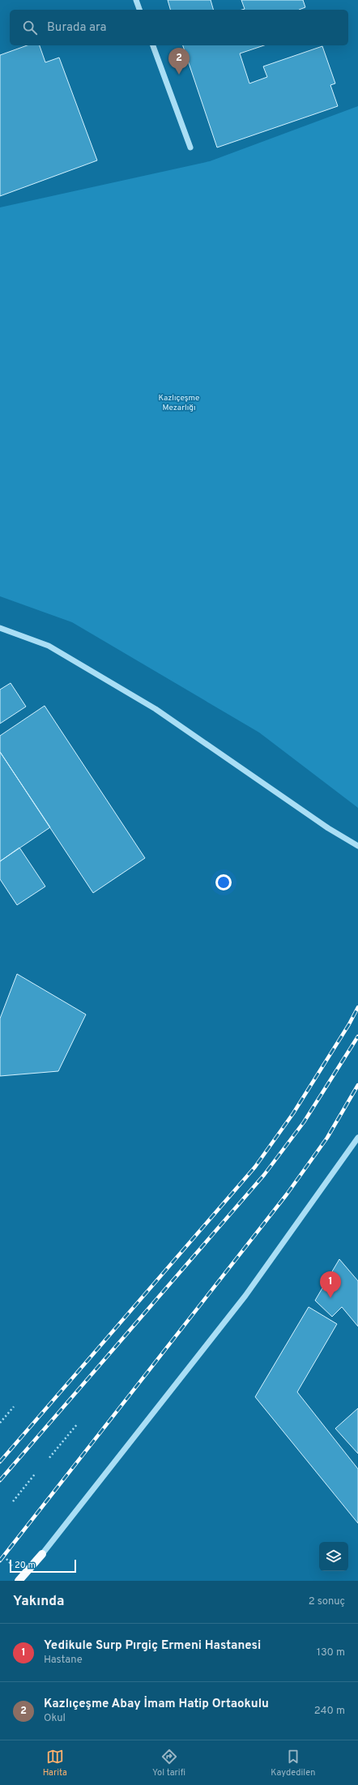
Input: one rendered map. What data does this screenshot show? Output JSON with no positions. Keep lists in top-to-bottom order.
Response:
{
  "parks": ["Kazlıçeşme Mezarlığı"],
  "scale_bar": "20 m",
  "page": {
    "search": "Burada ara",
    "pins": ["2", "1"],
    "scale": "20 m",
    "heading": ["Yakında", "2 sonuç"],
    "list": [
      {
        "mark": "1",
        "name": "Yedikule Surp Pırgiç Ermeni Hastanesi",
        "note": "Hastane",
        "value": "130 m"
      },
      {
        "mark": "2",
        "name": "Kazlıçeşme Abay İmam Hatip Ortaokulu",
        "note": "Okul",
        "value": "240 m"
      }
    ],
    "nav": ["Harita", "Yol tarifi", "Kaydedilen"]
  }
}
